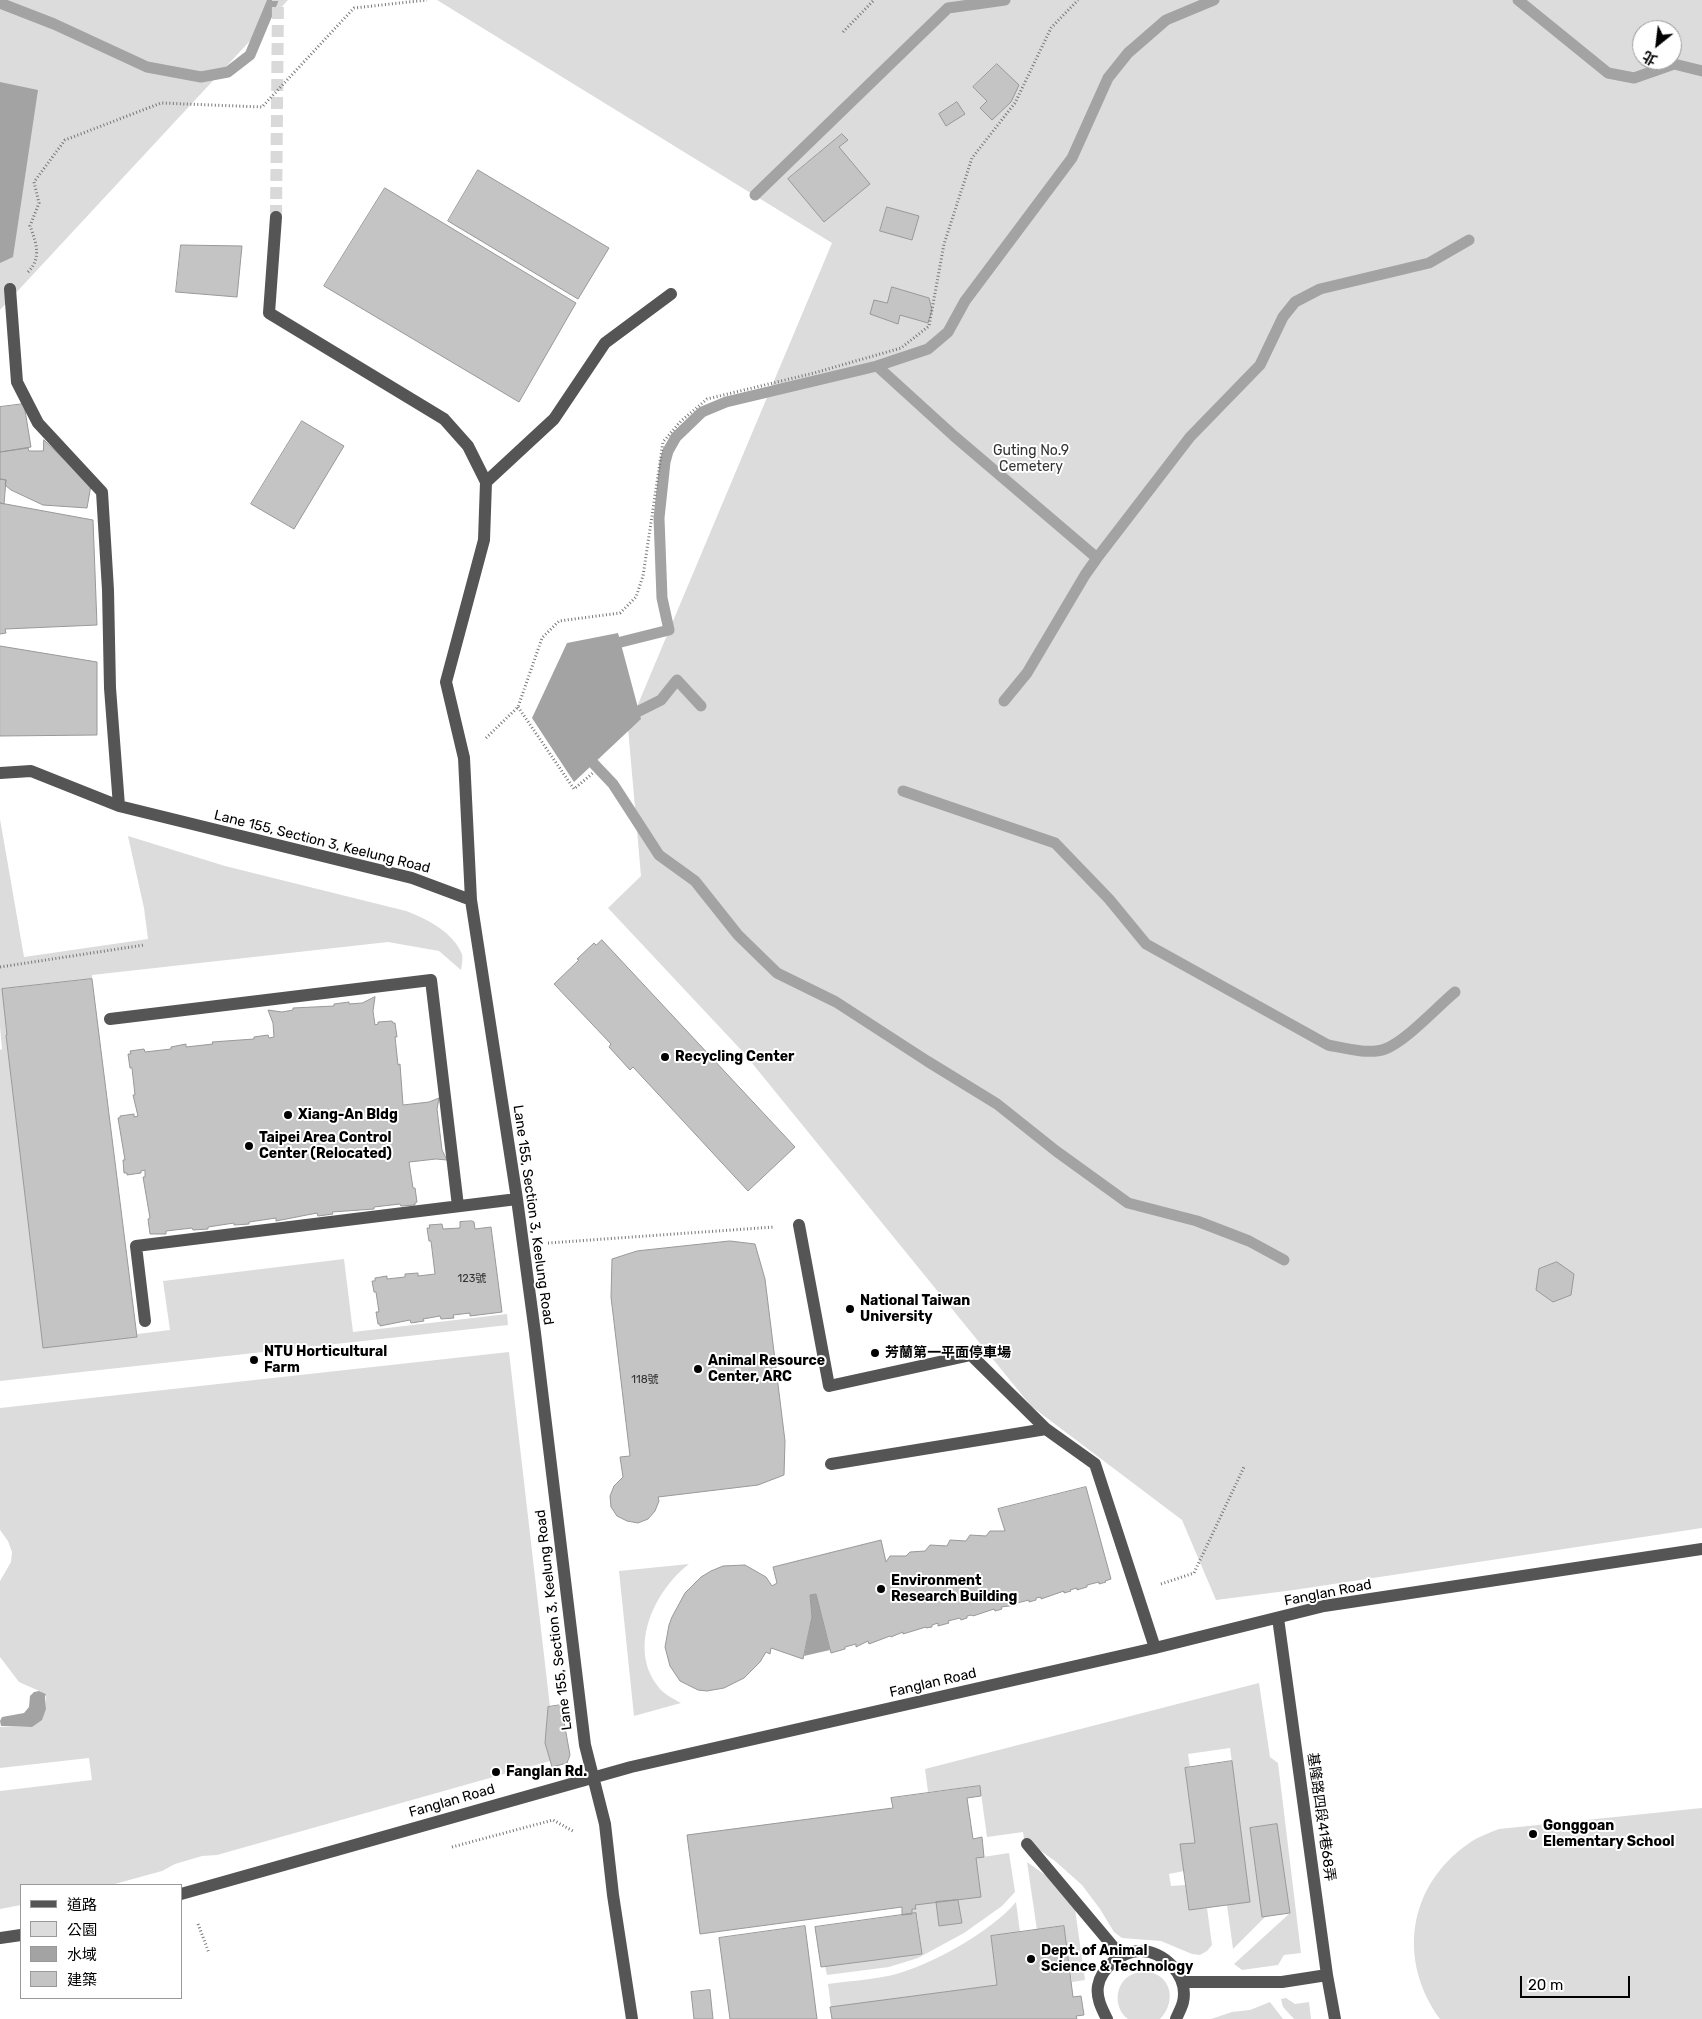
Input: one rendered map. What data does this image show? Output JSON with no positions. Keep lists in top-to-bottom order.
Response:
{
  "streets": {
    "street": ["Lane 155, Section 3, Keelung Road", "Fanglan Road", "基隆路四段41巷68弄"]
  },
  "crossings": [
    ["Lane 155, Section 3, Keelung Road", "Fanglan Road"],
    ["Fanglan Road", "基隆路四段41巷68弄"]
  ],
  "parks": ["Guting No.9 Cemetery"],
  "places": [
    "Recycling Center",
    "Xiang-An Bldg",
    "Taipei Area Control Center (Relocated)",
    "National Taiwan University",
    "芳蘭第一平面停車場",
    "NTU Horticultural Farm",
    "Animal Resource Center, ARC",
    "Environment Research Building",
    "Fanglan Rd.",
    "Gonggoan Elementary School",
    "Dept. of Animal Science & Technology"
  ],
  "house_numbers": ["123號", "118號"],
  "legend": [
    "道路",
    "公園",
    "水域",
    "建築"
  ],
  "scale_bar": "20 m",
  "north": "bottom left"
}
